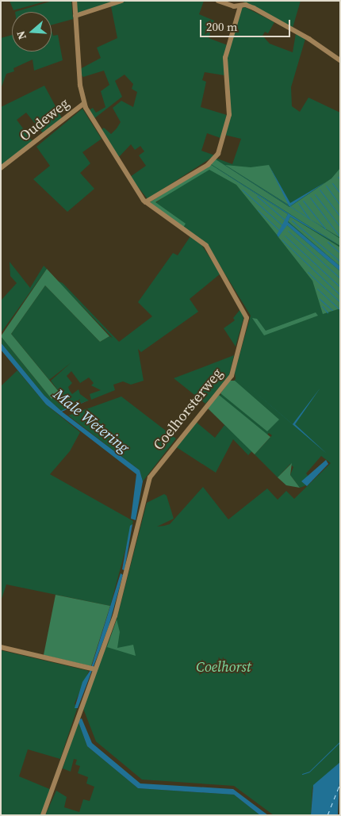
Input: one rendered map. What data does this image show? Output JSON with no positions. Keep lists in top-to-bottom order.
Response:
{
  "streets": {
    "street": ["Oudeweg", "Coelhorsterweg"]
  },
  "crossings": [
    ["Oudeweg", "Coelhorsterweg"]
  ],
  "water": ["Male Wetering"],
  "parks": ["Coelhorst"],
  "scale_bar": "200 m",
  "north": "left"
}
